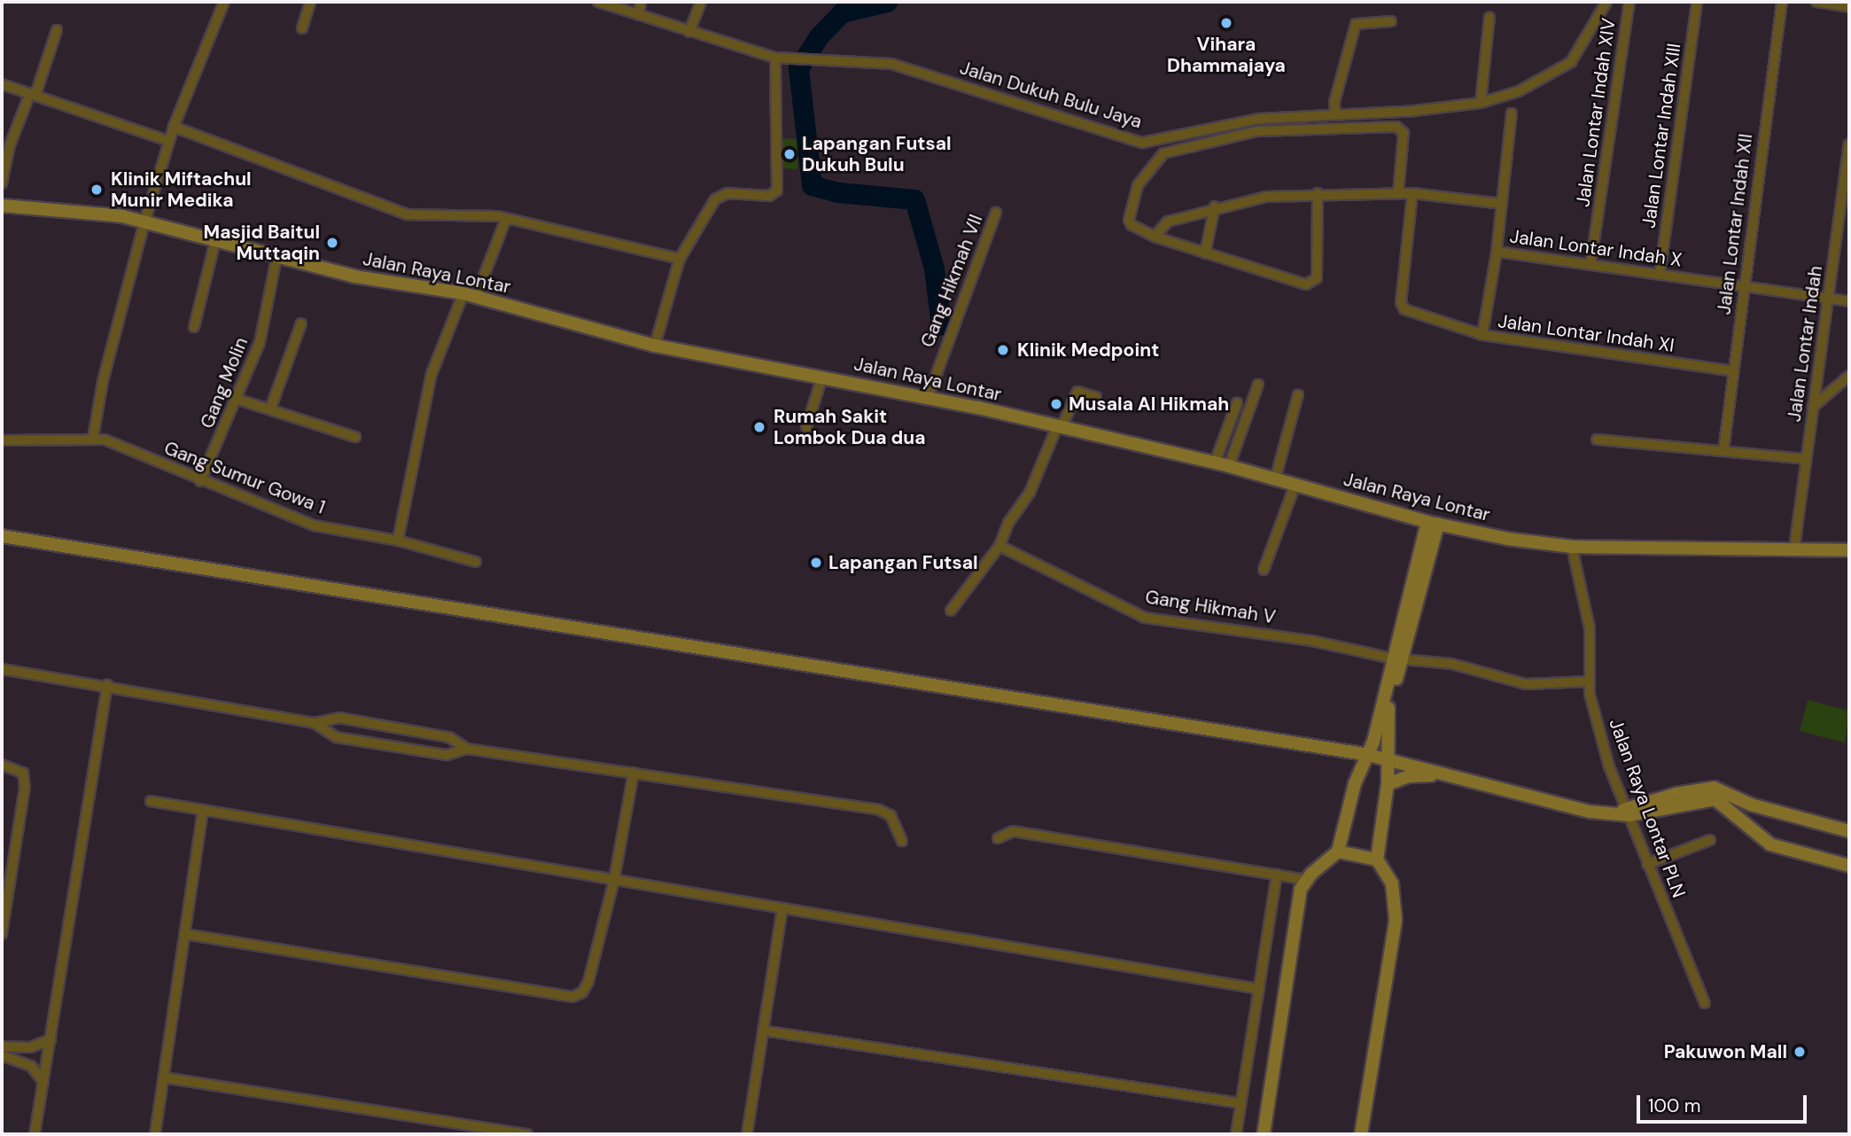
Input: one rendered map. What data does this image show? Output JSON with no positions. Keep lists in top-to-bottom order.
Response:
{
  "streets": {
    "street": [
      "Jalan Dukuh Bulu Jaya",
      "Jalan Lontar Indah XIV",
      "Jalan Lontar Indah XIII",
      "Jalan Lontar Indah XII",
      "Jalan Lontar Indah X",
      "Jalan Raya Lontar",
      "Gang Hikmah VII",
      "Jalan Lontar Indah XI",
      "Jalan Lontar Indah",
      "Gang Molin",
      "Gang Sumur Gowa 1",
      "Gang Hikmah V",
      "Jalan Raya Lontar PLN"
    ]
  },
  "crossings": [
    ["Jalan Lontar Indah XIV", "Jalan Lontar Indah X"],
    ["Jalan Lontar Indah XIII", "Jalan Lontar Indah X"],
    ["Jalan Lontar Indah XII", "Jalan Lontar Indah X"],
    ["Jalan Lontar Indah XII", "Jalan Lontar Indah XI"],
    ["Jalan Lontar Indah X", "Jalan Lontar Indah XI"],
    ["Jalan Lontar Indah X", "Jalan Lontar Indah"],
    ["Jalan Raya Lontar", "Gang Hikmah VII"],
    ["Jalan Raya Lontar", "Jalan Lontar Indah"],
    ["Jalan Raya Lontar", "Gang Molin"],
    ["Jalan Raya Lontar", "Jalan Raya Lontar PLN"],
    ["Gang Molin", "Gang Sumur Gowa 1"],
    ["Gang Hikmah V", "Jalan Raya Lontar PLN"]
  ],
  "places": [
    "Vihara Dhammajaya",
    "Lapangan Futsal Dukuh Bulu",
    "Klinik Miftachul Munir Medika",
    "Masjid Baitul Muttaqin",
    "Klinik Medpoint",
    "Musala Al Hikmah",
    "Rumah Sakit Lombok Dua dua",
    "Lapangan Futsal",
    "Pakuwon Mall"
  ],
  "scale_bar": "100 m"
}
